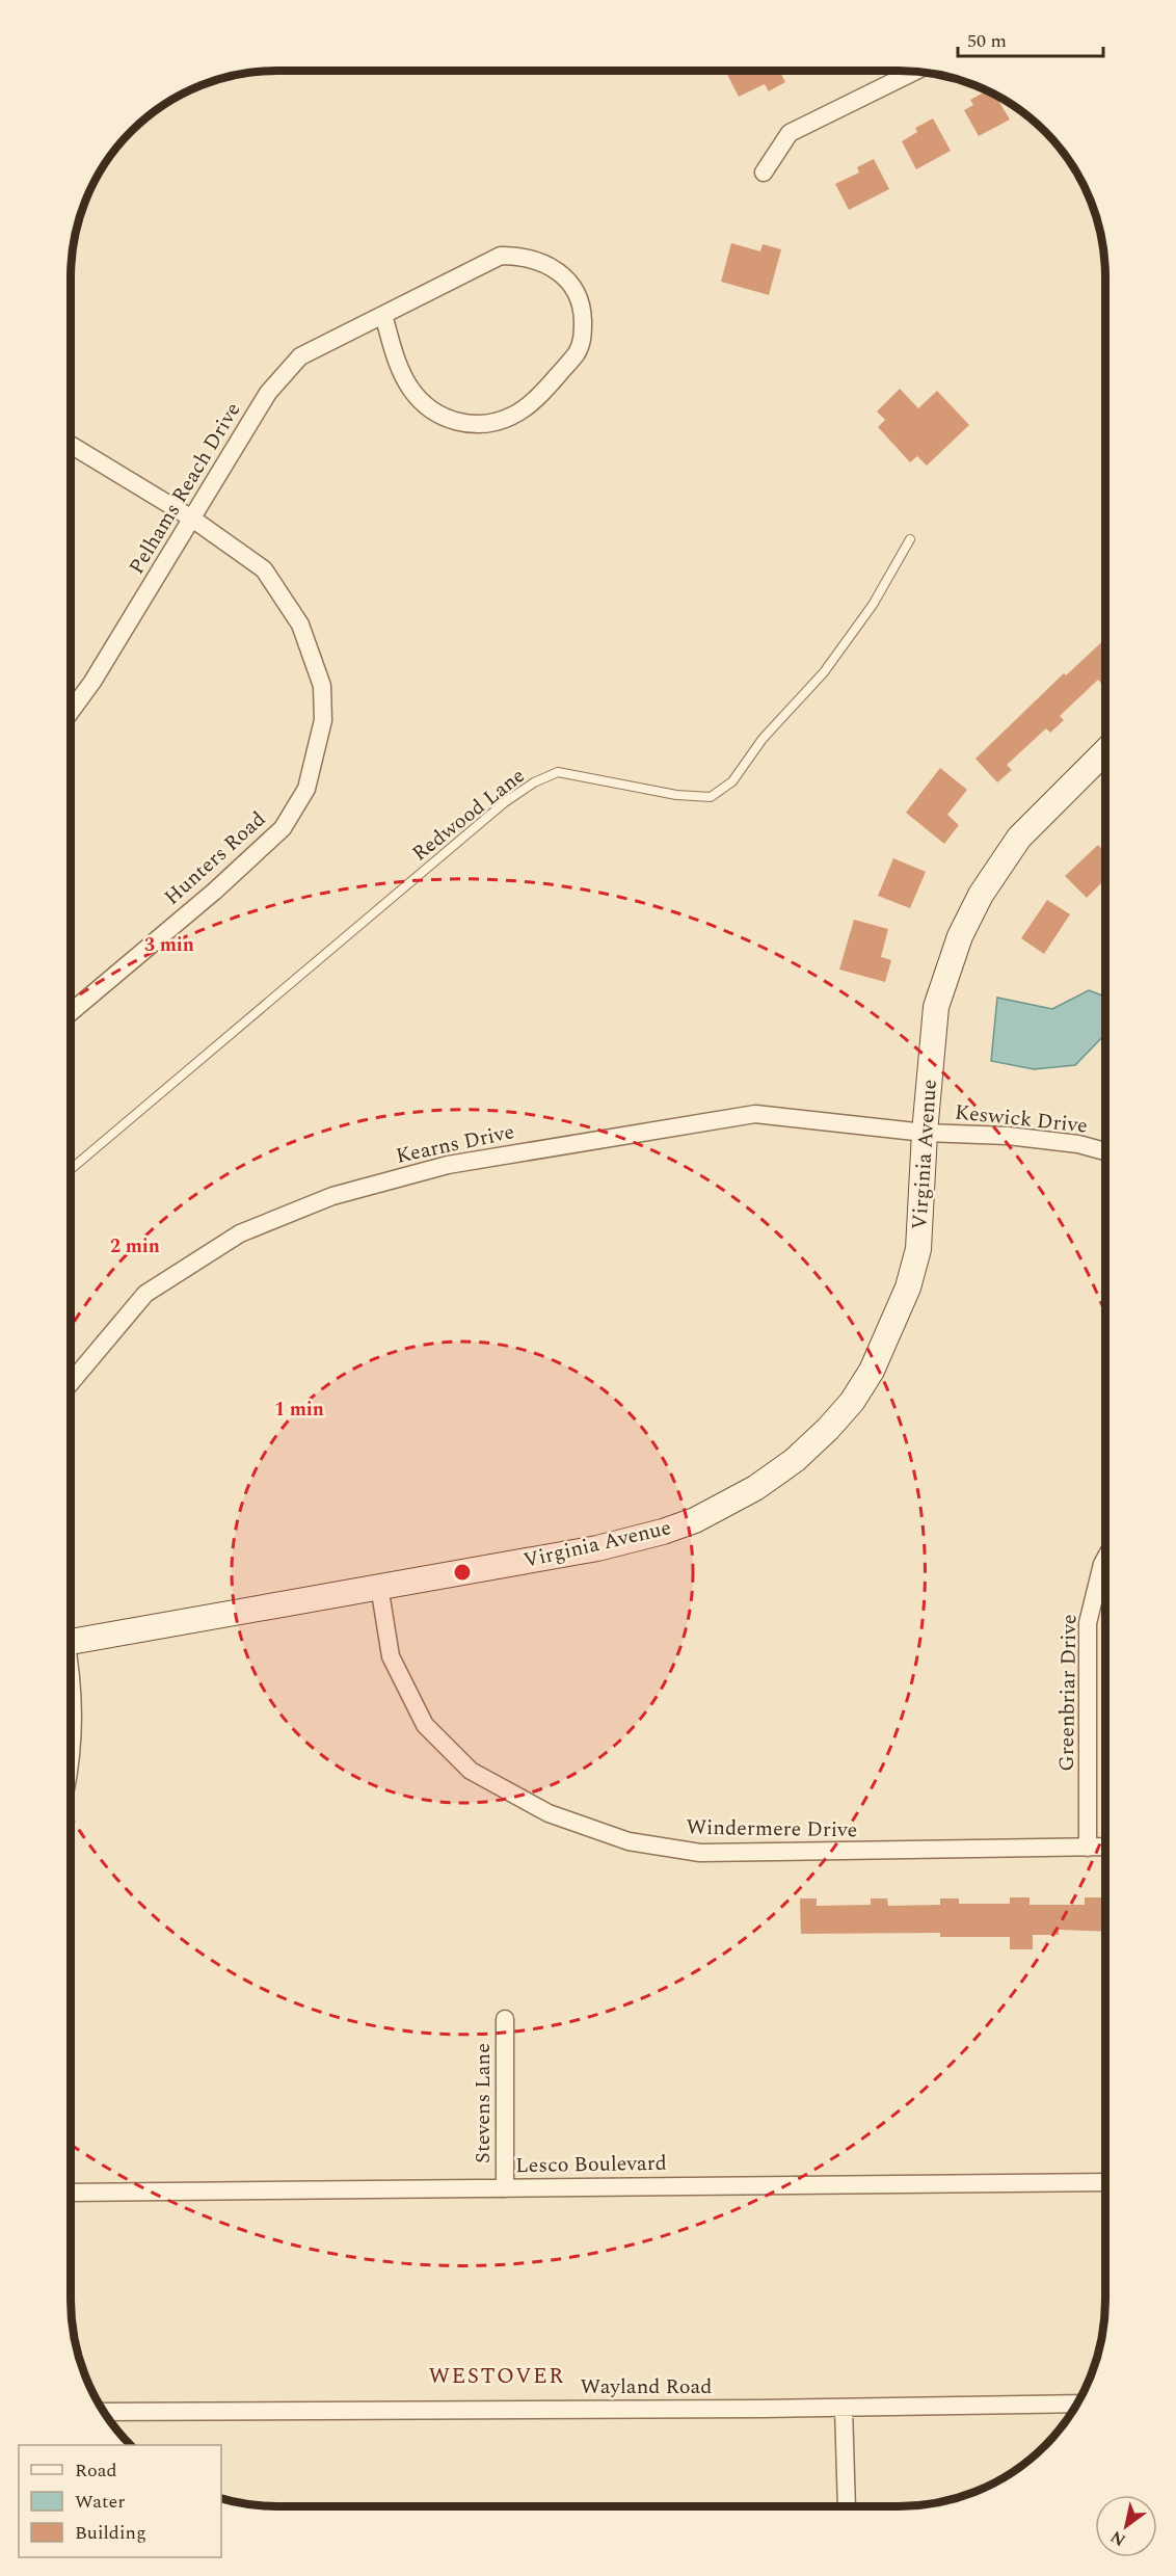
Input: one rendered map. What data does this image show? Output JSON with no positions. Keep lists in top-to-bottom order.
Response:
{
  "streets": {
    "street": [
      "Pelhams Reach Drive",
      "Hunters Road",
      "Keswick Drive",
      "Kearns Drive",
      "Virginia Avenue",
      "Greenbriar Drive",
      "Windermere Drive",
      "Stevens Lane",
      "Lesco Boulevard",
      "Wayland Road"
    ],
    "lane": ["Redwood Lane"]
  },
  "crossings": [
    ["Pelhams Reach Drive", "Hunters Road"],
    ["Keswick Drive", "Kearns Drive"],
    ["Keswick Drive", "Virginia Avenue"],
    ["Kearns Drive", "Virginia Avenue"],
    ["Virginia Avenue", "Windermere Drive"],
    ["Greenbriar Drive", "Windermere Drive"],
    ["Stevens Lane", "Lesco Boulevard"]
  ],
  "districts": ["WESTOVER"],
  "legend": ["Road", "Water", "Building"],
  "scale_bar": "50 m",
  "north": "bottom left",
  "rings": ["3 min", "2 min", "1 min"]
}
